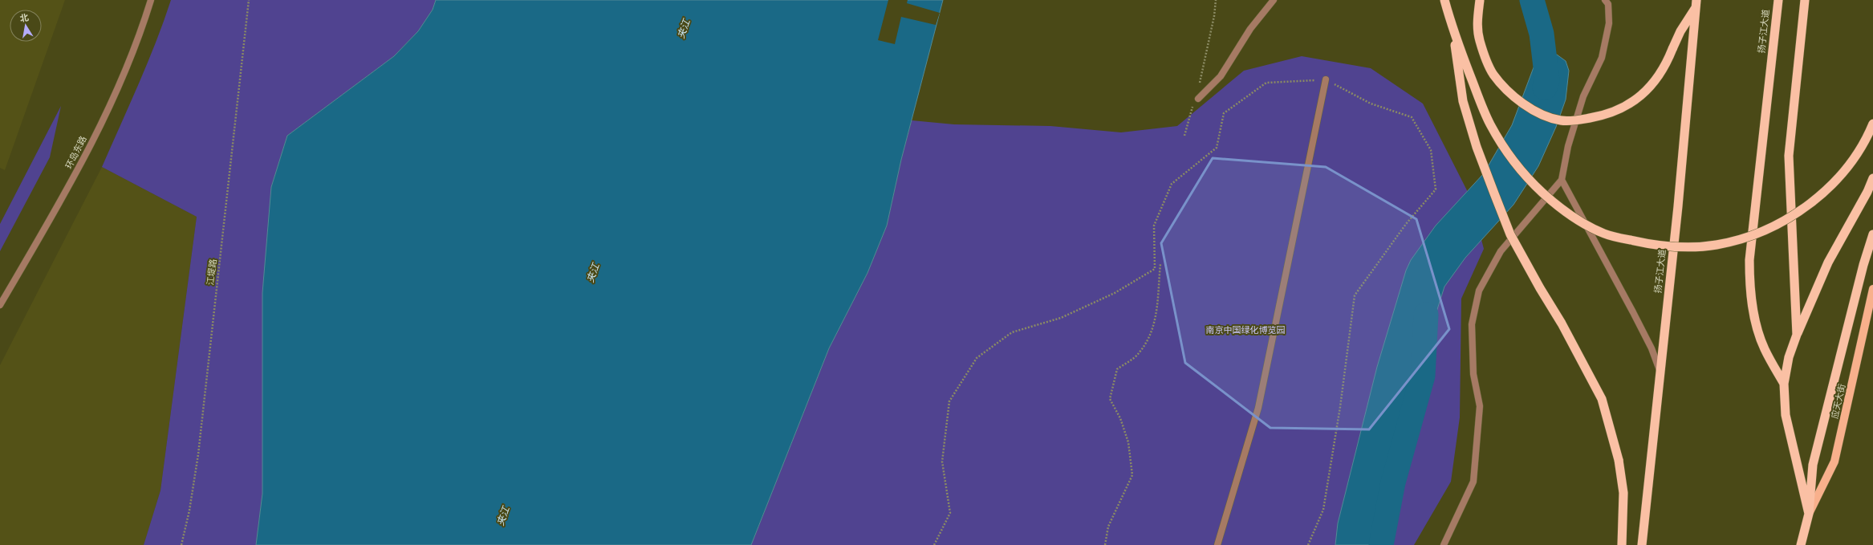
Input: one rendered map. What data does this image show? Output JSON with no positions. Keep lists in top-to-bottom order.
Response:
{
  "streets": {
    "highway": ["扬子江大道"],
    "main road": ["应天大街"],
    "street": ["环岛东路"],
    "path": ["江堤路"]
  },
  "crossings": [
    ["扬子江大道", "应天大街"]
  ],
  "water": ["夹江"],
  "parks": ["南京中国绿化博览园"],
  "north": "top"
}
